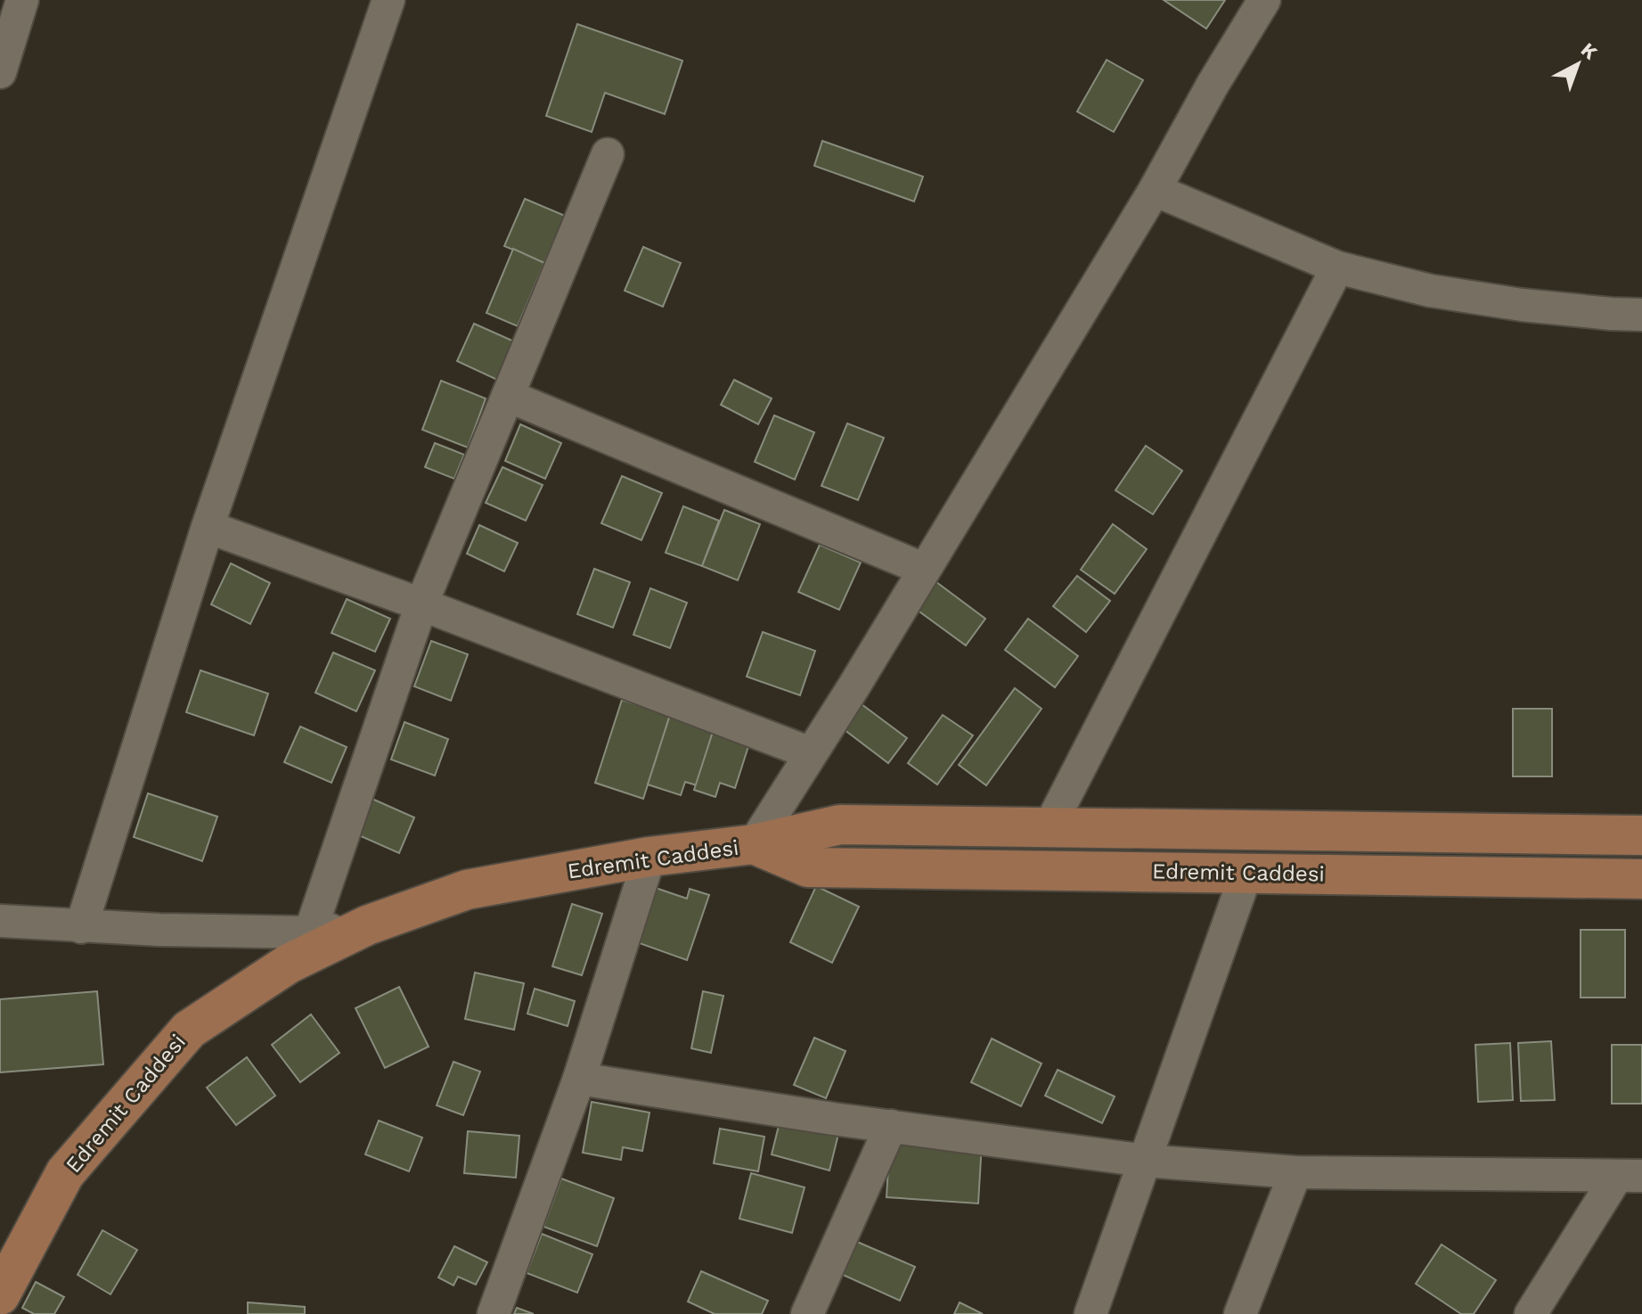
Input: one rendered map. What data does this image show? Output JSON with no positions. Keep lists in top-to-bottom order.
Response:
{
  "streets": {
    "main road": ["Edremit Caddesi"]
  },
  "north": "top right"
}
